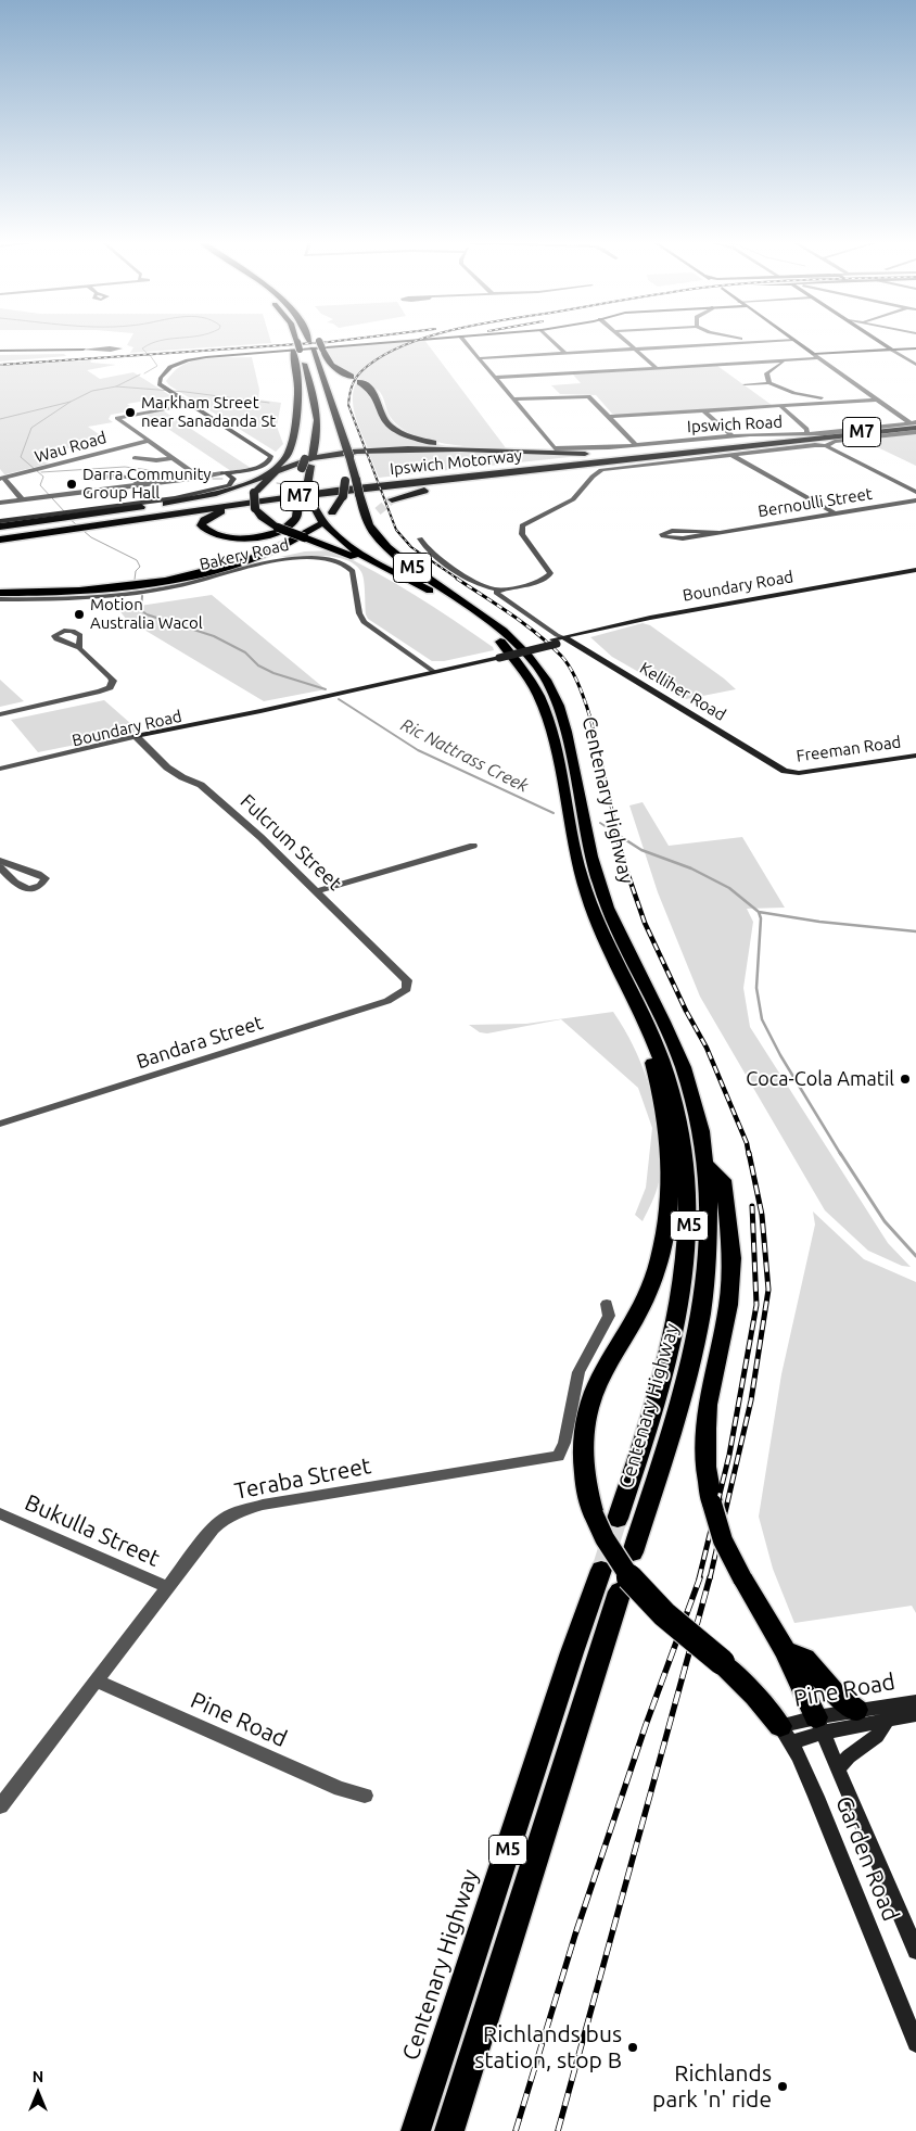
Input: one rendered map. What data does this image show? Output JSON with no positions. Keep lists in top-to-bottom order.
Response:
{
  "streets": {
    "highway": [
      "M7",
      "Ipswich Motorway",
      "M5",
      "Centenary Highway"
    ],
    "street": [
      "Ipswich Road",
      "Wau Road",
      "Bernoulli Street",
      "Bakery Road",
      "Boundary Road",
      "Kelliher Road",
      "Freeman Road",
      "Fulcrum Street",
      "Bandara Street",
      "Teraba Street",
      "Bukulla Street",
      "Pine Road",
      "Garden Road"
    ]
  },
  "crossings": [
    ["Ipswich Road", "Ipswich Motorway"],
    ["Ipswich Road", "Kelliher Road"],
    ["Bakery Road", "Boundary Road"],
    ["Boundary Road", "Kelliher Road"],
    ["Boundary Road", "Fulcrum Street"],
    ["Kelliher Road", "Freeman Road"],
    ["Fulcrum Street", "Bandara Street"],
    ["Teraba Street", "Bukulla Street"],
    ["Teraba Street", "Pine Road"],
    ["Pine Road", "Garden Road"]
  ],
  "water": ["Ric Nattrass Creek"],
  "places": [
    "Markham Street near Sanadanda St",
    "Darra Community Group Hall",
    "Motion Australia Wacol",
    "Coca-Cola Amatil",
    "Richlands bus station, stop B",
    "Richlands park 'n' ride"
  ],
  "north": "top"
}
